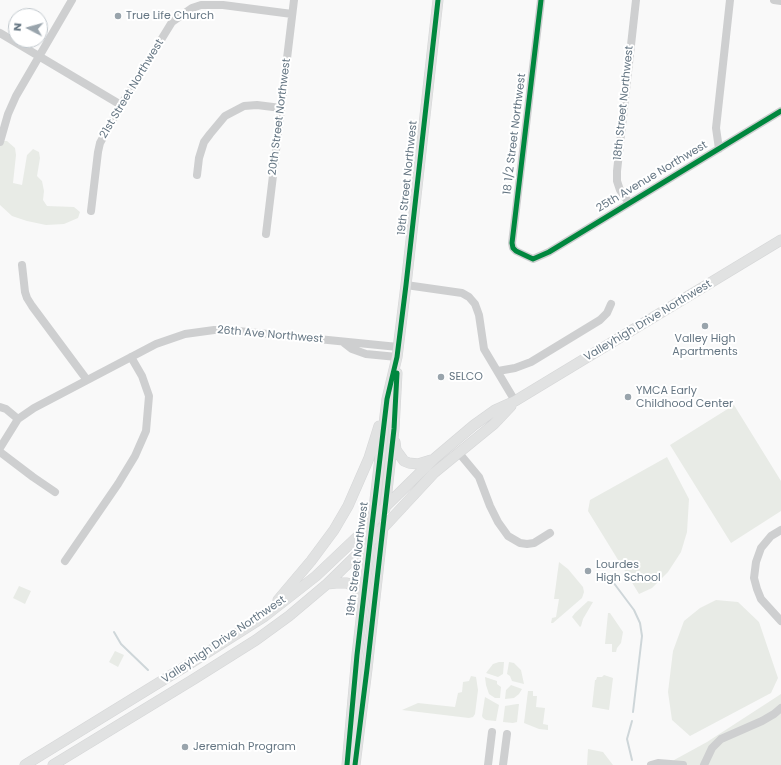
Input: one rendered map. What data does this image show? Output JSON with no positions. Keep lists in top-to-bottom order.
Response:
{
  "streets": {
    "main road": ["19th Street Northwest", "Valleyhigh Drive Northwest"],
    "street": [
      "21st Street Northwest",
      "18th Street Northwest",
      "20th Street Northwest",
      "18 1/2 Street Northwest",
      "25th Avenue Northwest",
      "26th Ave Northwest"
    ]
  },
  "crossings": [
    ["21st Street Northwest", "20th Street Northwest"],
    ["18th Street Northwest", "25th Avenue Northwest"],
    ["18 1/2 Street Northwest", "25th Avenue Northwest"],
    ["19th Street Northwest", "Valleyhigh Drive Northwest"],
    ["19th Street Northwest", "26th Ave Northwest"]
  ],
  "places": [
    "True Life Church",
    "Valley High Apartments",
    "SELCO",
    "YMCA Early Childhood Center",
    "Lourdes High School",
    "Jeremiah Program"
  ],
  "north": "left"
}
